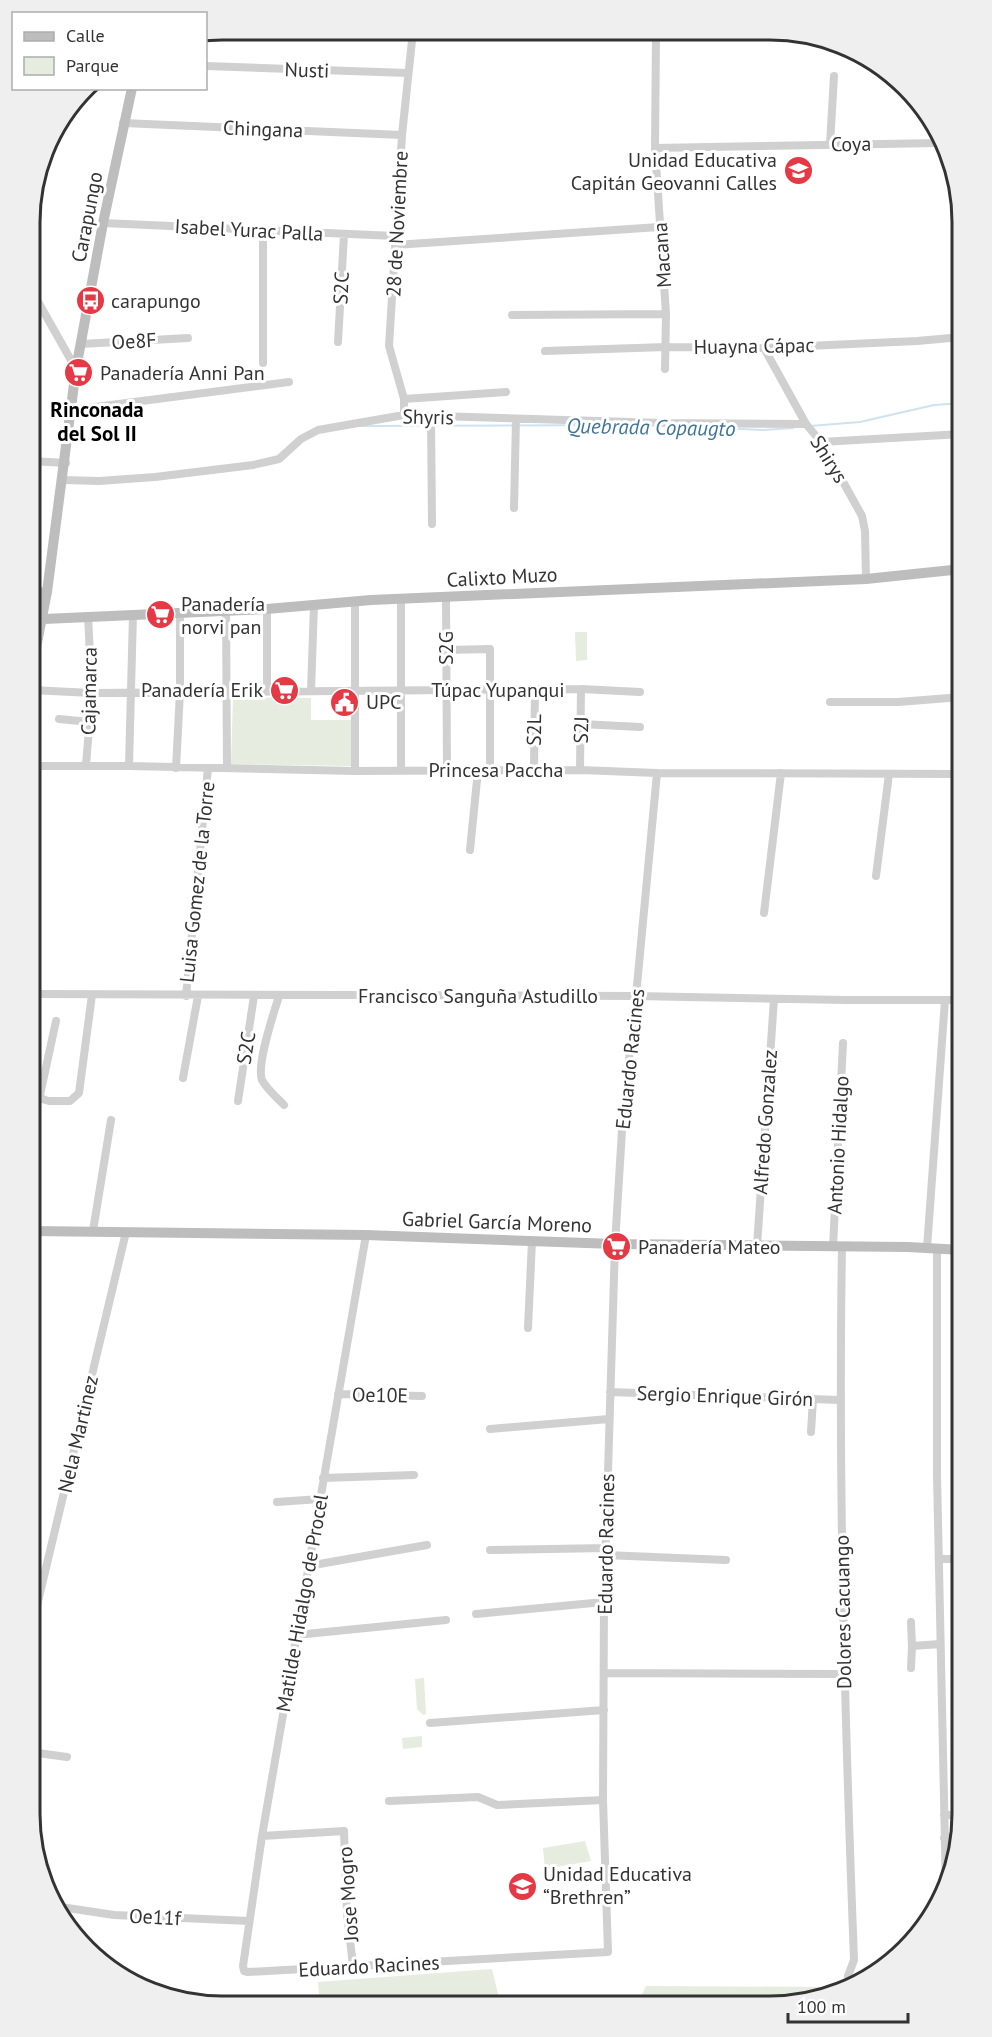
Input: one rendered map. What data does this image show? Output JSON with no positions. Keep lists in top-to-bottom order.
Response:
{
  "streets": {
    "street": [
      "Nusti",
      "Chingana",
      "Coya",
      "Carapungo",
      "28 de Noviembre",
      "Isabel Yurac Palla",
      "Macana",
      "S2C",
      "Oe8F",
      "Huayna Cápac",
      "Shyris",
      "Shirys",
      "Calixto Muzo",
      "S2G",
      "Túpac Yupanqui",
      "Cajamarca",
      "S2L",
      "S2J",
      "Princesa Paccha",
      "Luisa Gomez de la Torre",
      "Francisco Sanguña Astudillo",
      "Eduardo Racines",
      "Alfredo Gonzalez",
      "Antonio Hidalgo",
      "Gabriel García Moreno",
      "Oe10E",
      "Sergio Enrique Girón",
      "Nela Martinez",
      "Matilde Hidalgo de Procel",
      "Dolores Cacuango",
      "Jose Mogro",
      "Oe11f"
    ]
  },
  "crossings": [
    ["Nusti", "28 de Noviembre"],
    ["Chingana", "Carapungo"],
    ["Chingana", "28 de Noviembre"],
    ["Coya", "Macana"],
    ["Carapungo", "Isabel Yurac Palla"],
    ["Carapungo", "Oe8F"],
    ["Carapungo", "Shyris"],
    ["Carapungo", "Calixto Muzo"],
    ["28 de Noviembre", "Isabel Yurac Palla"],
    ["28 de Noviembre", "Shyris"],
    ["Isabel Yurac Palla", "Macana"],
    ["Isabel Yurac Palla", "S2C"],
    ["Macana", "Huayna Cápac"],
    ["S2C", "Francisco Sanguña Astudillo"],
    ["Huayna Cápac", "Shirys"],
    ["Shyris", "Shirys"],
    ["Shirys", "Calixto Muzo"],
    ["Calixto Muzo", "S2G"],
    ["Calixto Muzo", "Cajamarca"],
    ["S2G", "Túpac Yupanqui"],
    ["S2G", "Princesa Paccha"],
    ["Túpac Yupanqui", "Cajamarca"],
    ["Túpac Yupanqui", "S2L"],
    ["Túpac Yupanqui", "S2J"],
    ["Cajamarca", "Princesa Paccha"],
    ["S2L", "Princesa Paccha"],
    ["S2J", "Princesa Paccha"],
    ["Princesa Paccha", "Luisa Gomez de la Torre"],
    ["Princesa Paccha", "Eduardo Racines"],
    ["Luisa Gomez de la Torre", "Francisco Sanguña Astudillo"],
    ["Francisco Sanguña Astudillo", "Eduardo Racines"],
    ["Francisco Sanguña Astudillo", "Alfredo Gonzalez"],
    ["Eduardo Racines", "Gabriel García Moreno"],
    ["Eduardo Racines", "Sergio Enrique Girón"],
    ["Eduardo Racines", "Matilde Hidalgo de Procel"],
    ["Eduardo Racines", "Jose Mogro"],
    ["Alfredo Gonzalez", "Gabriel García Moreno"],
    ["Antonio Hidalgo", "Gabriel García Moreno"],
    ["Antonio Hidalgo", "Dolores Cacuango"],
    ["Gabriel García Moreno", "Nela Martinez"],
    ["Gabriel García Moreno", "Matilde Hidalgo de Procel"],
    ["Gabriel García Moreno", "Dolores Cacuango"],
    ["Oe10E", "Matilde Hidalgo de Procel"],
    ["Sergio Enrique Girón", "Dolores Cacuango"],
    ["Matilde Hidalgo de Procel", "Jose Mogro"],
    ["Matilde Hidalgo de Procel", "Oe11f"]
  ],
  "districts": ["Rinconada del Sol II"],
  "water": ["Quebrada Copaugto"],
  "places": {
    "school or university": ["Unidad Educativa Capitán Geovanni Calles", "Unidad Educativa “Brethren”"],
    "bus stop": ["carapungo"],
    "supermarket": [
      "Panadería Anni Pan",
      "Panadería norvi pan",
      "Panadería Erik",
      "Panadería Mateo"
    ],
    "public building": ["UPC"]
  },
  "legend": ["Calle", "Parque"],
  "scale_bar": "100 m"
}
